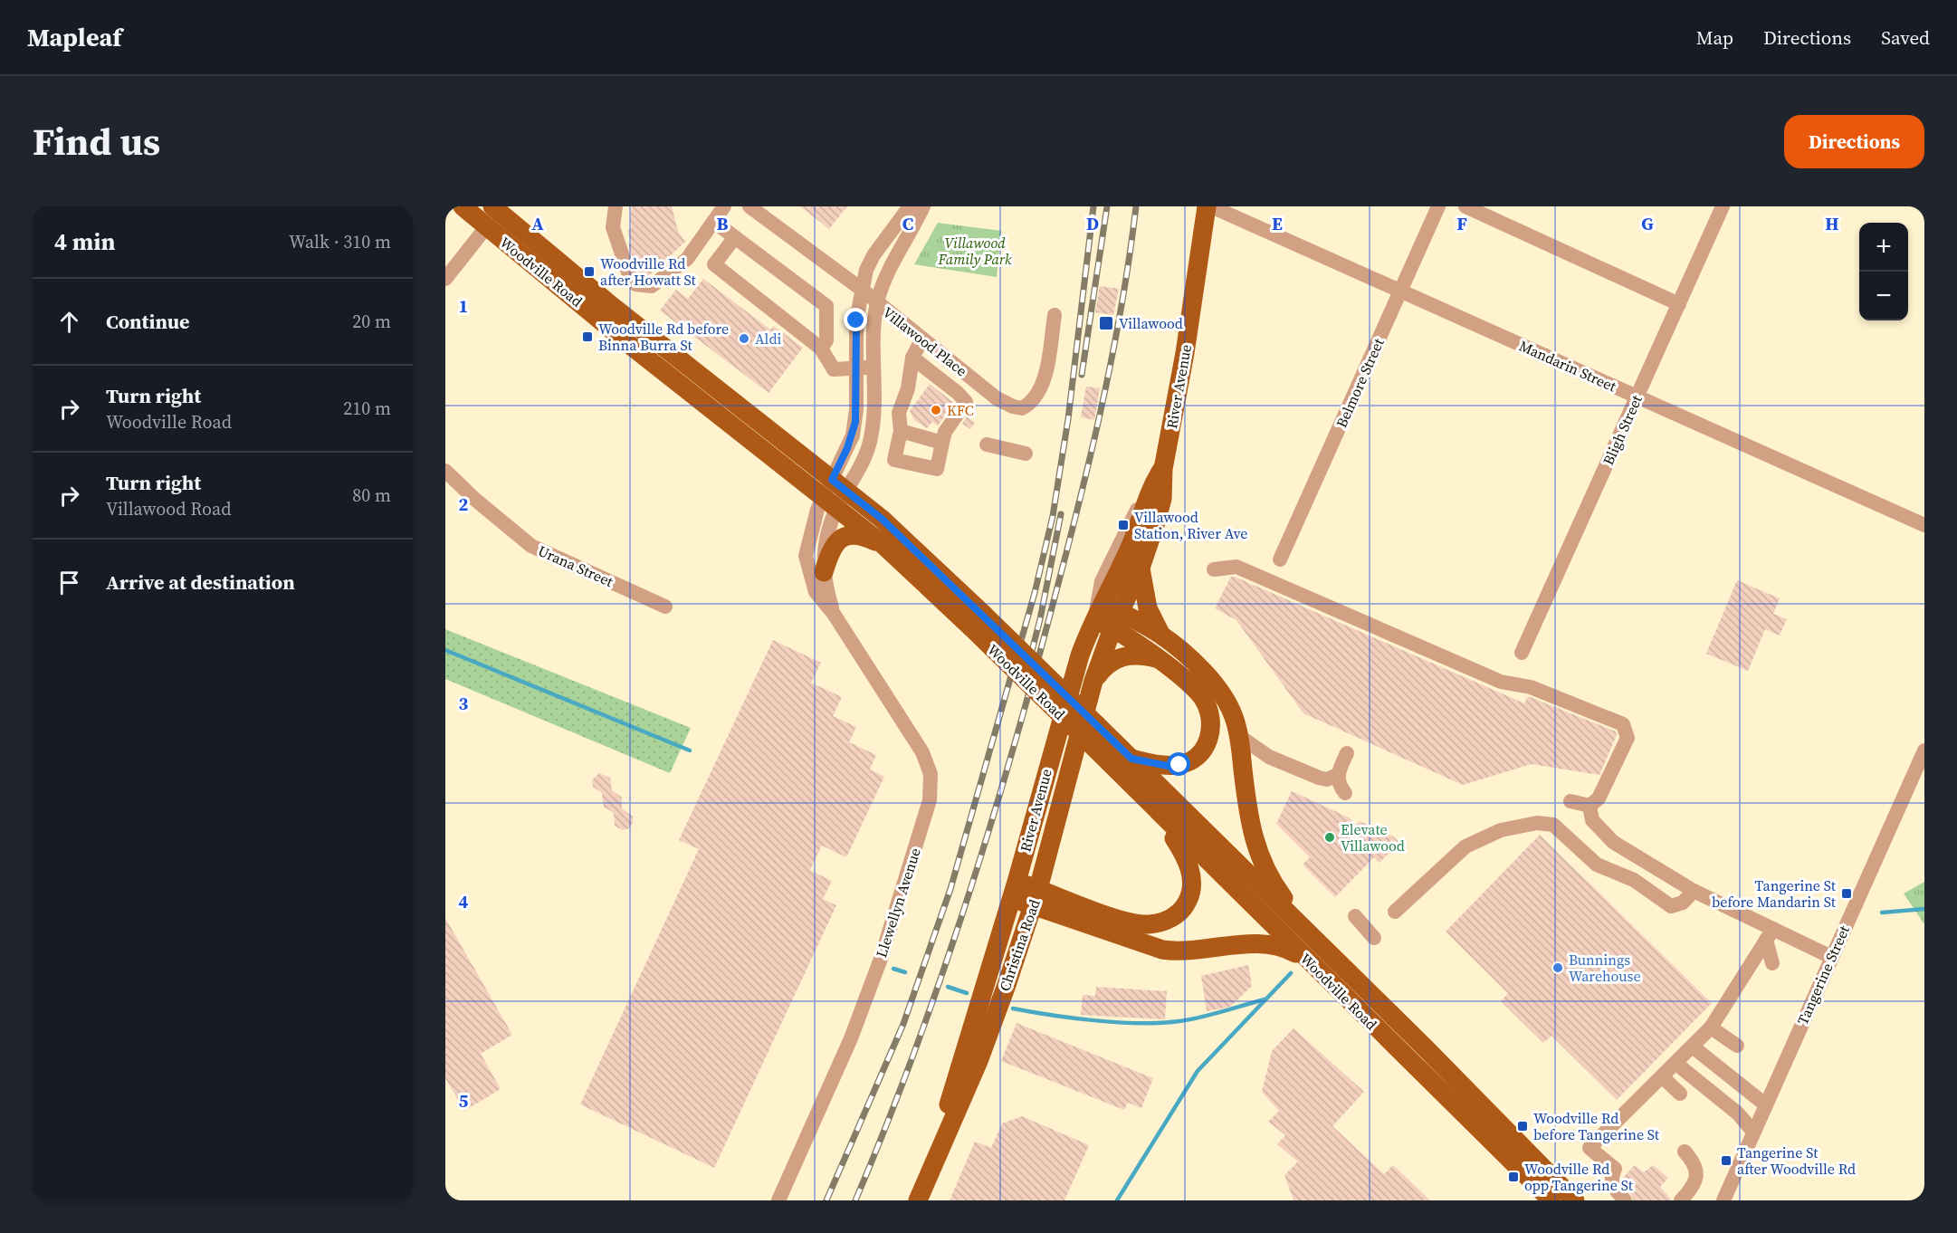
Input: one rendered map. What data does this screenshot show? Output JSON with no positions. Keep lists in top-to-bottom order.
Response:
{
  "streets": {
    "main road": ["Woodville Road", "River Avenue", "Christina Road"],
    "street": [
      "Villawood Place",
      "Mandarin Street",
      "Belmore Street",
      "Bligh Street",
      "Urana Street",
      "Llewellyn Avenue",
      "Tangerine Street"
    ]
  },
  "crossings": [
    ["Woodville Road", "Llewellyn Avenue"],
    ["Mandarin Street", "Belmore Street"],
    ["Mandarin Street", "Bligh Street"],
    ["River Avenue", "Christina Road"]
  ],
  "parks": ["Villawood Family Park"],
  "places": {
    "transit": [
      "Woodville Rd after Howatt St",
      "Villawood",
      "Woodville Rd before Binna Burra St",
      "Villawood Station, River Ave",
      "Tangerine St before Mandarin St",
      "Woodville Rd before Tangerine St",
      "Tangerine St after Woodville Rd",
      "Woodville Rd opp Tangerine St"
    ],
    "other": [
      "Aldi",
      "KFC",
      "Elevate Villawood",
      "Bunnings Warehouse"
    ]
  },
  "page": {
    "header": "Mapleaf",
    "nav": ["Map", "Directions", "Saved"],
    "title": "Find us",
    "buttons": "Directions",
    "heading": ["4 min", "Walk · 310 m"],
    "map_buttons": ["+", "−"],
    "list": [
      ["Continue", "20 m"],
      ["Turn right", "Woodville Road", "210 m"],
      ["Turn right", "Villawood Road", "80 m"],
      "Arrive at destination"
    ]
  },
  "grid": {
    "columns": [
      "A",
      "B",
      "C",
      "D",
      "E",
      "F",
      "G",
      "H"
    ],
    "rows": [
      "1",
      "2",
      "3",
      "4",
      "5"
    ]
  }
}
